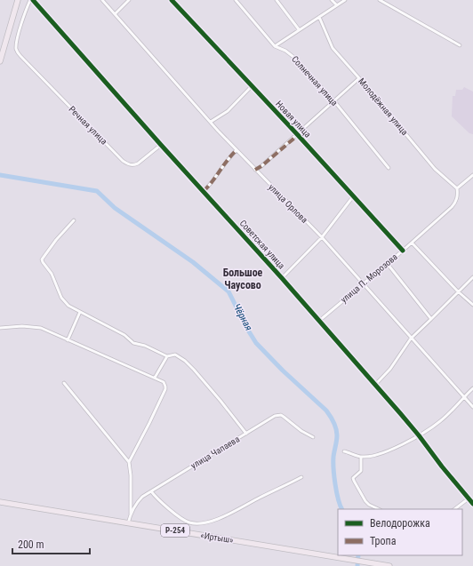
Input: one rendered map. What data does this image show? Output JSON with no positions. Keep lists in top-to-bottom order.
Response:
{
  "streets": {
    "highway": ["Р-254", "«Иртыш»"],
    "street": [
      "Солнечная улица",
      "Молодёжная улица",
      "Новая улица",
      "Речная улица",
      "улица Орлова",
      "Советская улица",
      "улица П. Морозова",
      "улица Чапаева"
    ]
  },
  "crossings": [
    ["Молодёжная улица", "улица П. Морозова"],
    ["Новая улица", "улица П. Морозова"],
    ["Речная улица", "Советская улица"],
    ["улица Орлова", "улица П. Морозова"],
    ["Советская улица", "улица П. Морозова"],
    ["улица Чапаева", "«Иртыш»"]
  ],
  "districts": ["Большое Чаусово"],
  "water": ["Чёрная"],
  "legend": ["Велодорожка", "Тропа"],
  "scale_bar": "200 m"
}
